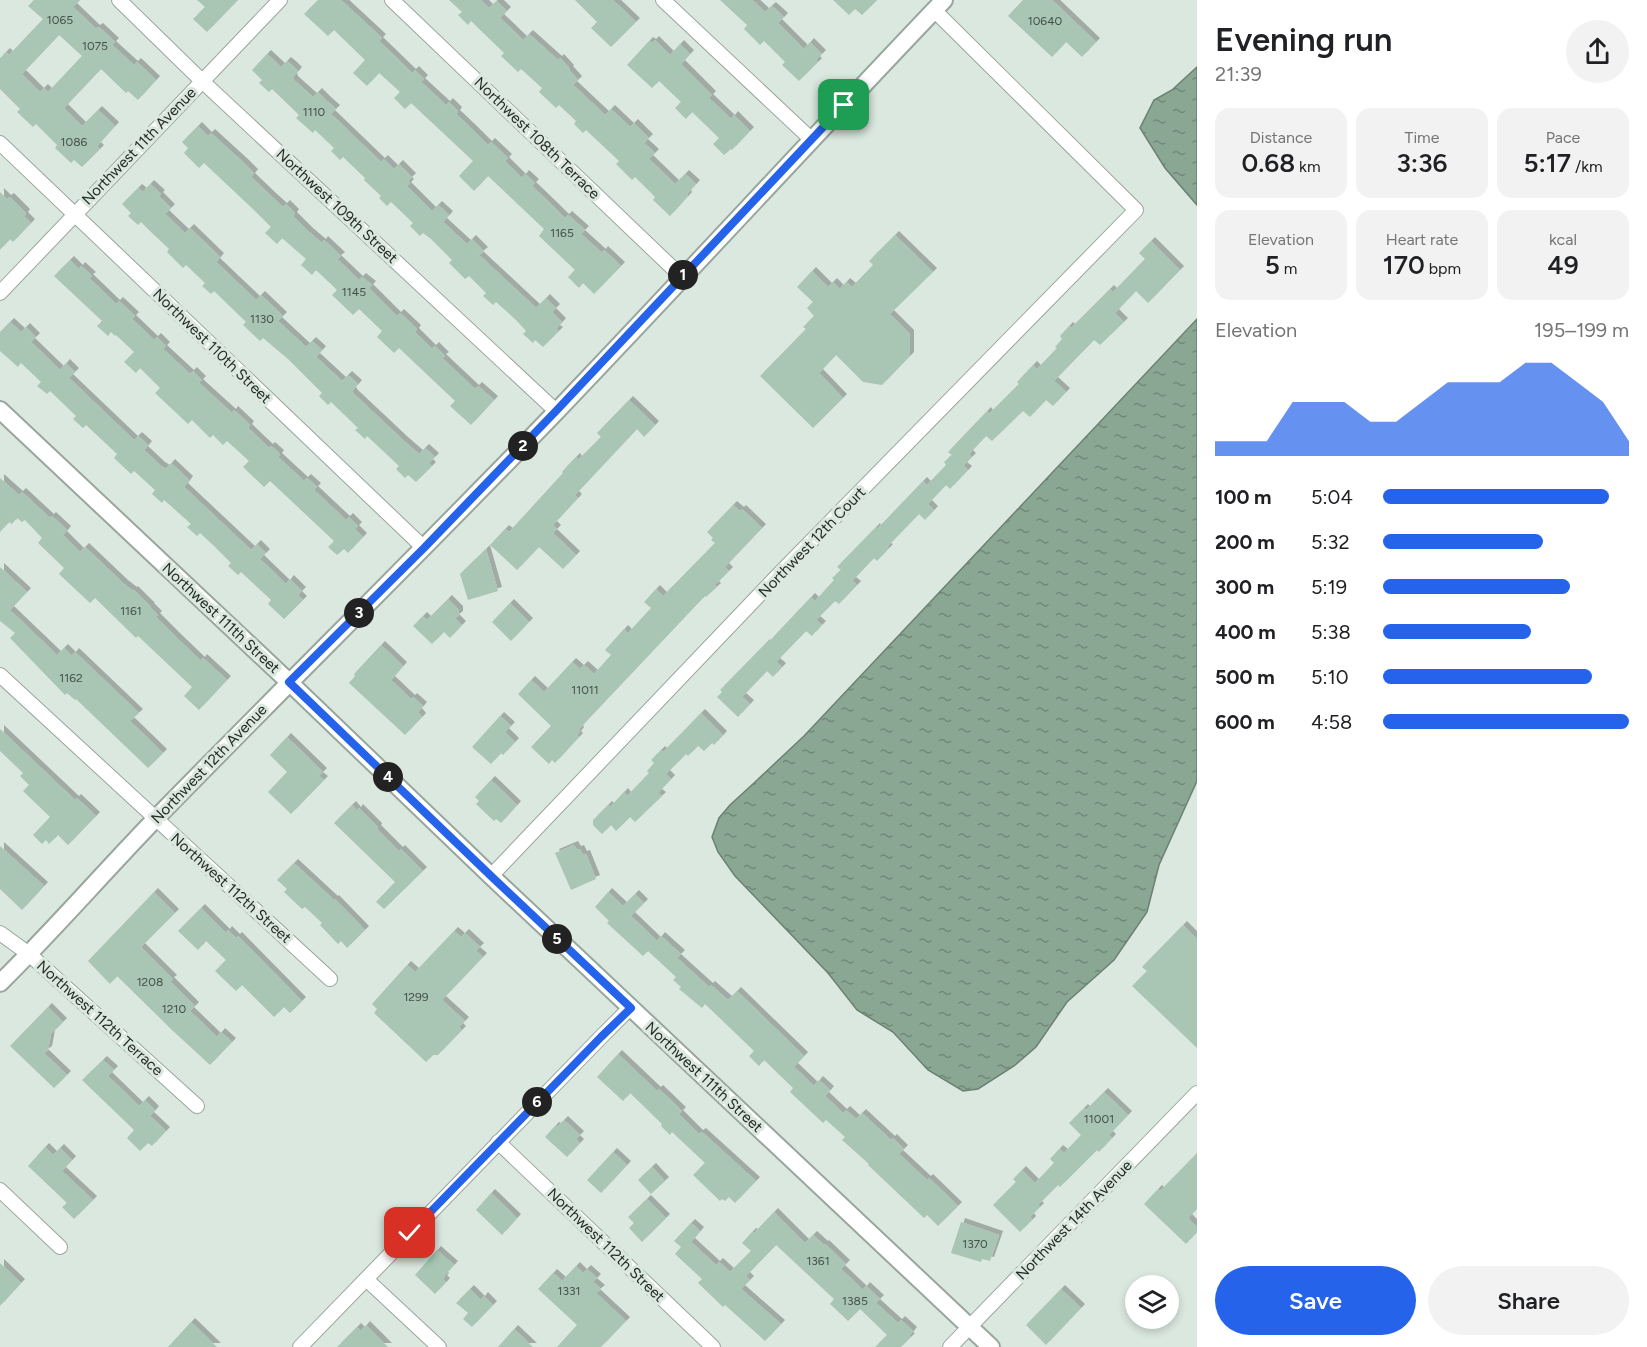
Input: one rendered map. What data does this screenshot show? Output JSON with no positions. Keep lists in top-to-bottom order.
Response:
{
  "streets": {
    "street": [
      "Northwest 108th Terrace",
      "Northwest 11th Avenue",
      "Northwest 109th Street",
      "Northwest 110th Street",
      "Northwest 12th Court",
      "Northwest 111th Street",
      "Northwest 12th Avenue",
      "Northwest 112th Street",
      "Northwest 112th Terrace",
      "Northwest 14th Avenue"
    ]
  },
  "crossings": [
    ["Northwest 108th Terrace", "Northwest 12th Avenue"],
    ["Northwest 11th Avenue", "Northwest 109th Street"],
    ["Northwest 11th Avenue", "Northwest 110th Street"],
    ["Northwest 109th Street", "Northwest 12th Avenue"],
    ["Northwest 110th Street", "Northwest 12th Avenue"],
    ["Northwest 12th Court", "Northwest 111th Street"],
    ["Northwest 12th Court", "Northwest 12th Avenue"],
    ["Northwest 111th Street", "Northwest 12th Avenue"],
    ["Northwest 111th Street", "Northwest 14th Avenue"],
    ["Northwest 12th Avenue", "Northwest 112th Street"],
    ["Northwest 12th Avenue", "Northwest 112th Terrace"]
  ],
  "house_numbers": [
    "1065",
    "10640",
    "1075",
    "1110",
    "1086",
    "1165",
    "1145",
    "1130",
    "1161",
    "1162",
    "11011",
    "1208",
    "1299",
    "1210",
    "11001",
    "1370",
    "1361",
    "1331",
    "1385"
  ],
  "page": {
    "heading": ["Evening run", "21:39"],
    "stats": [
      ["Distance", "0.68 km"],
      ["Time", "3:36"],
      ["Pace", "5:17 /km"],
      ["Elevation", "5 m"],
      ["Heart rate", "170 bpm"],
      ["kcal", "49"]
    ],
    "pins": [
      "1",
      "2",
      "3",
      "4",
      "5",
      "6"
    ],
    "chart": ["Elevation", "195–199 m"],
    "list": [
      {
        "name": "100 m",
        "note": "5:04"
      },
      {
        "name": "200 m",
        "note": "5:32"
      },
      {
        "name": "300 m",
        "note": "5:19"
      },
      {
        "name": "400 m",
        "note": "5:38"
      },
      {
        "name": "500 m",
        "note": "5:10"
      },
      {
        "name": "600 m",
        "note": "4:58"
      }
    ],
    "buttons": ["Save", "Share"]
  }
}
